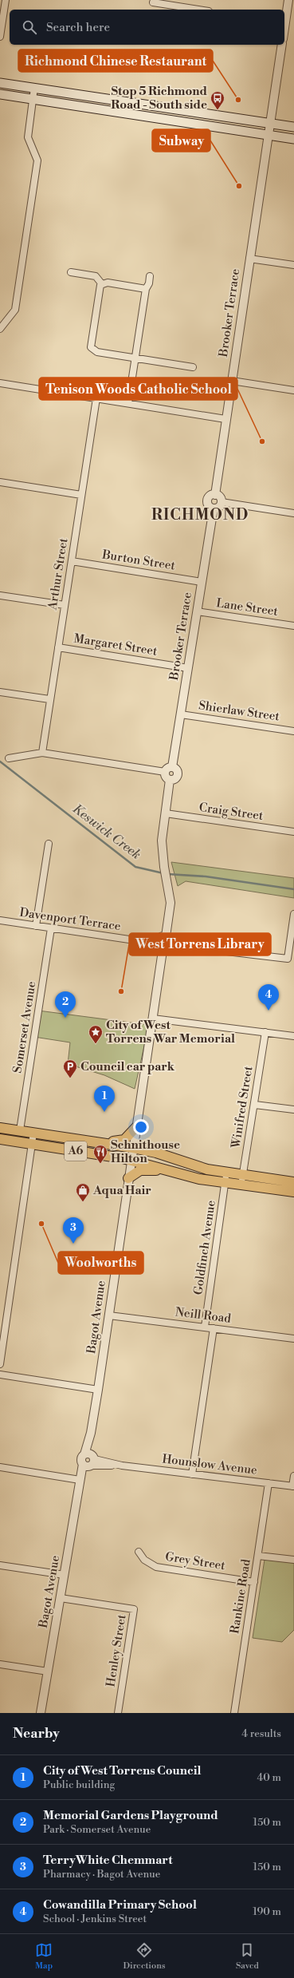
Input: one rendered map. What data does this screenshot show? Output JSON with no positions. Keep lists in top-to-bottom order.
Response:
{
  "streets": {
    "main road": ["A6"],
    "street": [
      "Brooker Terrace",
      "Burton Street",
      "Arthur Street",
      "Lane Street",
      "Margaret Street",
      "Shierlaw Street",
      "Craig Street",
      "Davenport Terrace",
      "Somerset Avenue",
      "Winifred Street",
      "Goldfinch Avenue",
      "Neill Road",
      "Bagot Avenue",
      "Hounslow Avenue",
      "Grey Street",
      "Rankine Road",
      "Henley Street"
    ]
  },
  "crossings": [
    ["Brooker Terrace", "Burton Street"],
    ["Brooker Terrace", "Lane Street"],
    ["Brooker Terrace", "Margaret Street"],
    ["Brooker Terrace", "Shierlaw Street"],
    ["Burton Street", "Arthur Street"],
    ["Arthur Street", "Margaret Street"],
    ["Davenport Terrace", "Somerset Avenue"],
    ["Somerset Avenue", "A6"],
    ["Winifred Street", "A6"],
    ["A6", "Goldfinch Avenue"],
    ["A6", "Bagot Avenue"],
    ["Goldfinch Avenue", "Neill Road"],
    ["Neill Road", "Bagot Avenue"],
    ["Bagot Avenue", "Hounslow Avenue"],
    ["Bagot Avenue", "Henley Street"],
    ["Hounslow Avenue", "Rankine Road"],
    ["Grey Street", "Rankine Road"]
  ],
  "districts": ["RICHMOND"],
  "water": ["Keswick Creek"],
  "places": {
    "other": [
      "Richmond Chinese Restaurant",
      "Subway",
      "Tenison Woods Catholic School",
      "West Torrens Library",
      "Woolworths"
    ],
    "bus stop": ["Stop 5 Richmond Road - South side"],
    "place": ["City of West Torrens War Memorial"],
    "parking": ["Council car park"],
    "restaurant": ["Schnithouse Hilton"],
    "shop": ["Aqua Hair"]
  },
  "page": {
    "search": "Search here",
    "pins": [
      "4",
      "2",
      "1",
      "3"
    ],
    "heading": ["Nearby", "4 results"],
    "list": [
      {
        "mark": "1",
        "name": "City of West Torrens Council",
        "note": "Public building",
        "value": "40 m"
      },
      {
        "mark": "2",
        "name": "Memorial Gardens Playground",
        "note": "Park · Somerset Avenue",
        "value": "150 m"
      },
      {
        "mark": "3",
        "name": "TerryWhite Chemmart",
        "note": "Pharmacy · Bagot Avenue",
        "value": "150 m"
      },
      {
        "mark": "4",
        "name": "Cowandilla Primary School",
        "note": "School · Jenkins Street",
        "value": "190 m"
      }
    ],
    "nav": ["Map", "Directions", "Saved"]
  }
}
